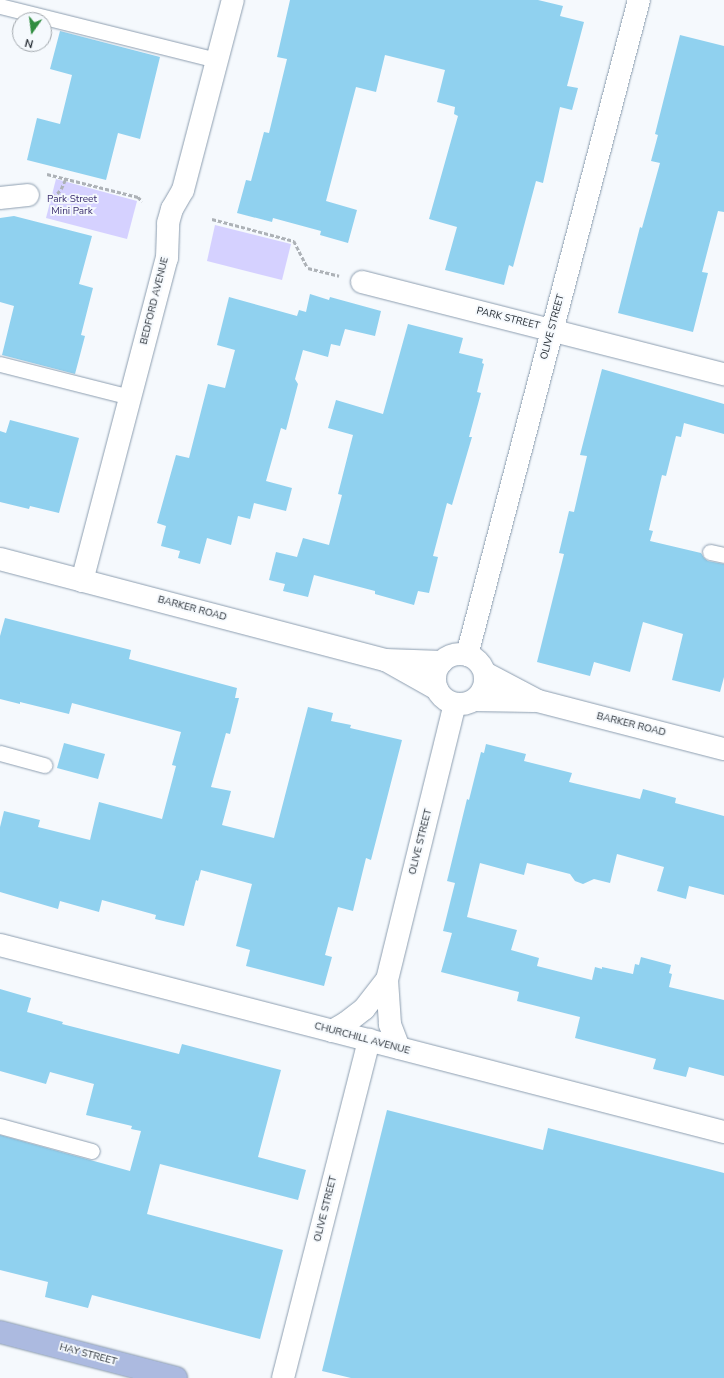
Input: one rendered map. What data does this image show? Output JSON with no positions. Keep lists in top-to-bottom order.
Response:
{
  "streets": {
    "main road": ["HAY STREET"],
    "street": [
      "BEDFORD AVENUE",
      "PARK STREET",
      "OLIVE STREET",
      "BARKER ROAD",
      "CHURCHILL AVENUE"
    ]
  },
  "crossings": [
    ["BEDFORD AVENUE", "BARKER ROAD"],
    ["PARK STREET", "OLIVE STREET"],
    ["OLIVE STREET", "BARKER ROAD"],
    ["OLIVE STREET", "CHURCHILL AVENUE"]
  ],
  "parks": ["Park Street Mini Park"],
  "north": "bottom"
}
